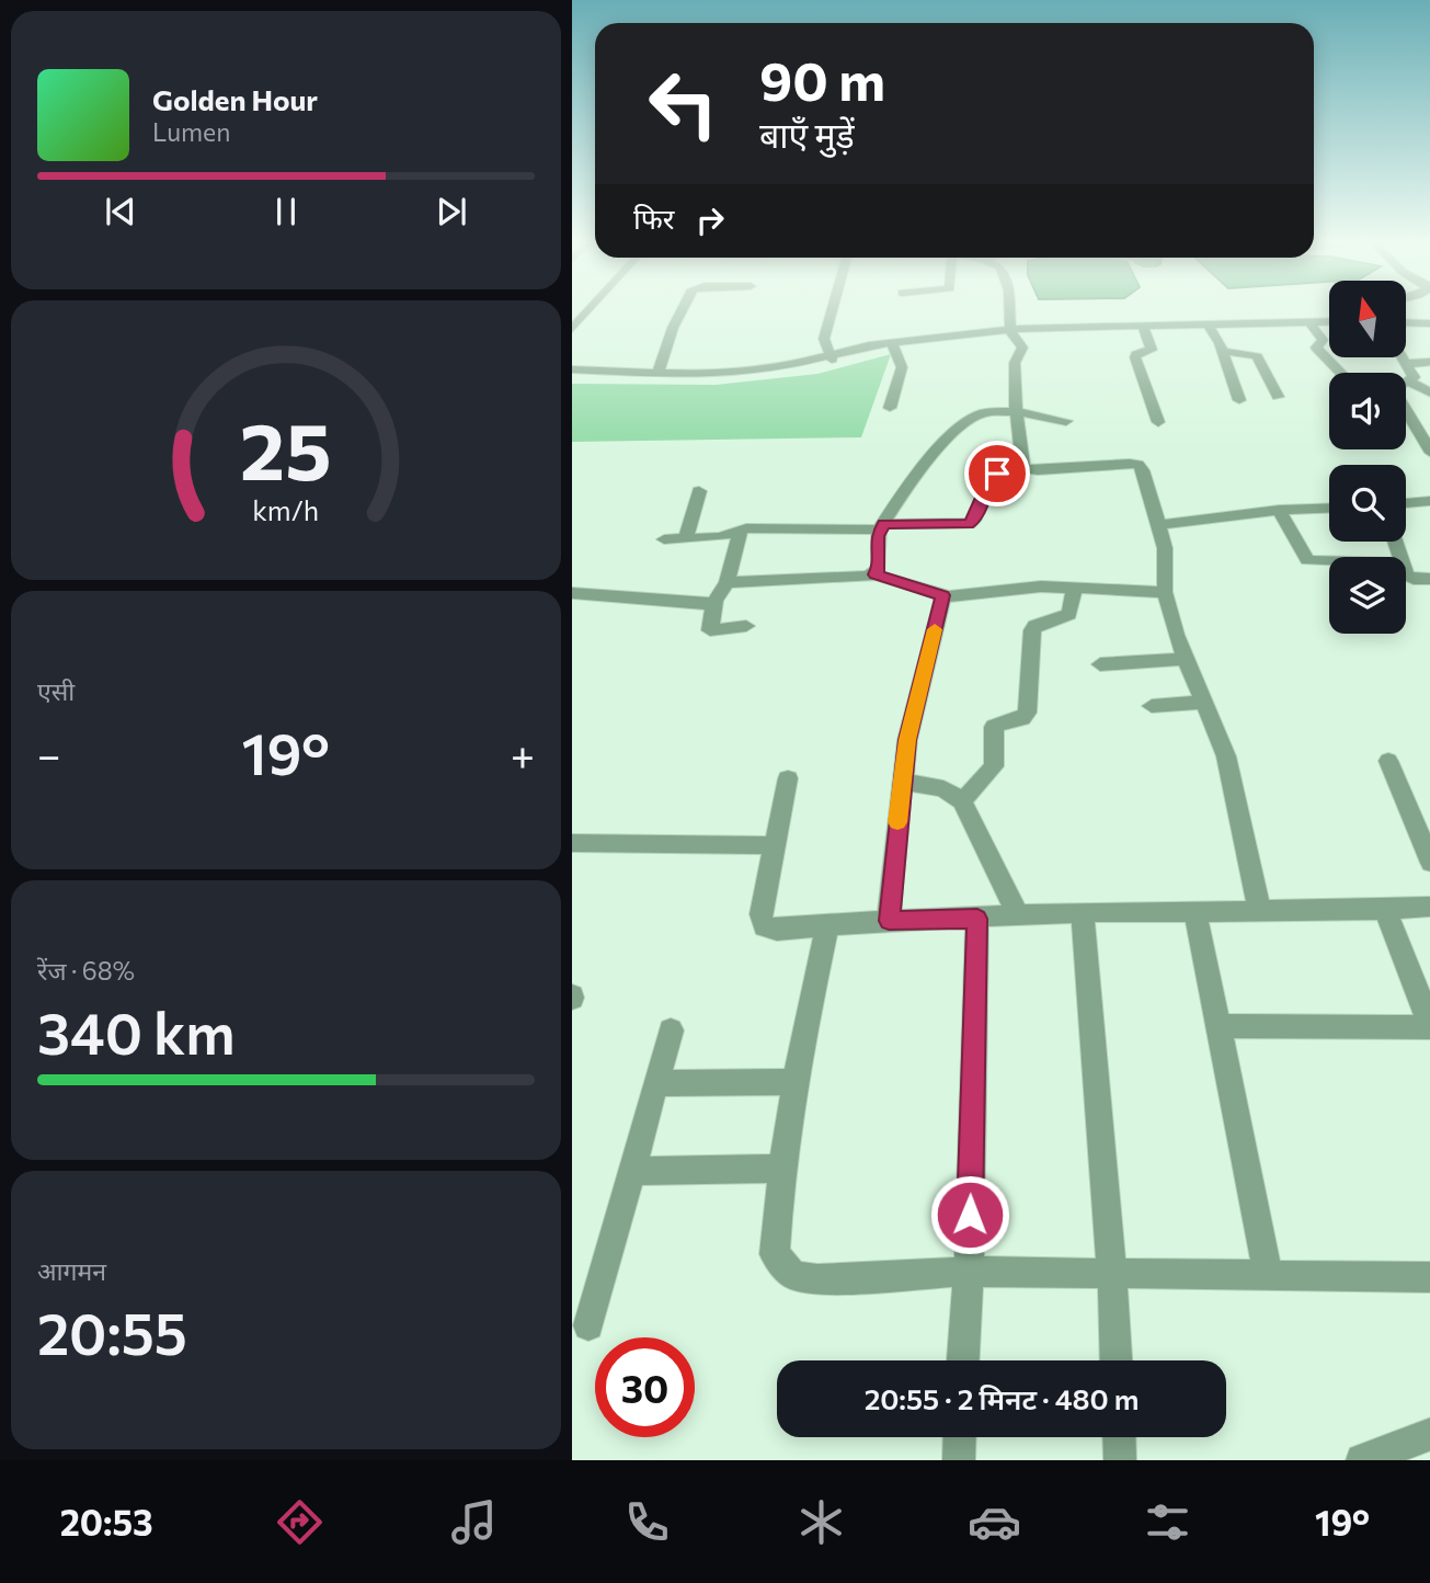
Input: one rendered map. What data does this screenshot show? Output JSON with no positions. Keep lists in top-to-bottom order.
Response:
{
  "north": "top",
  "page": {
    "turn": ["90 m", "बाएँ मुड़ें"],
    "song": ["Golden Hour", "Lumen"],
    "then": "फिर",
    "tile": [
      "एसी",
      ["रेंज · 68%", "340 km"],
      ["आगमन", "20:55"]
    ],
    "heat": ["−", "19°", "+"],
    "limit": "30",
    "trip": "20:55 · 2 मिनट · 480 m",
    "tabs": ["20:53", "19°"],
    "gauge": ["25", "km/h"]
  }
}
